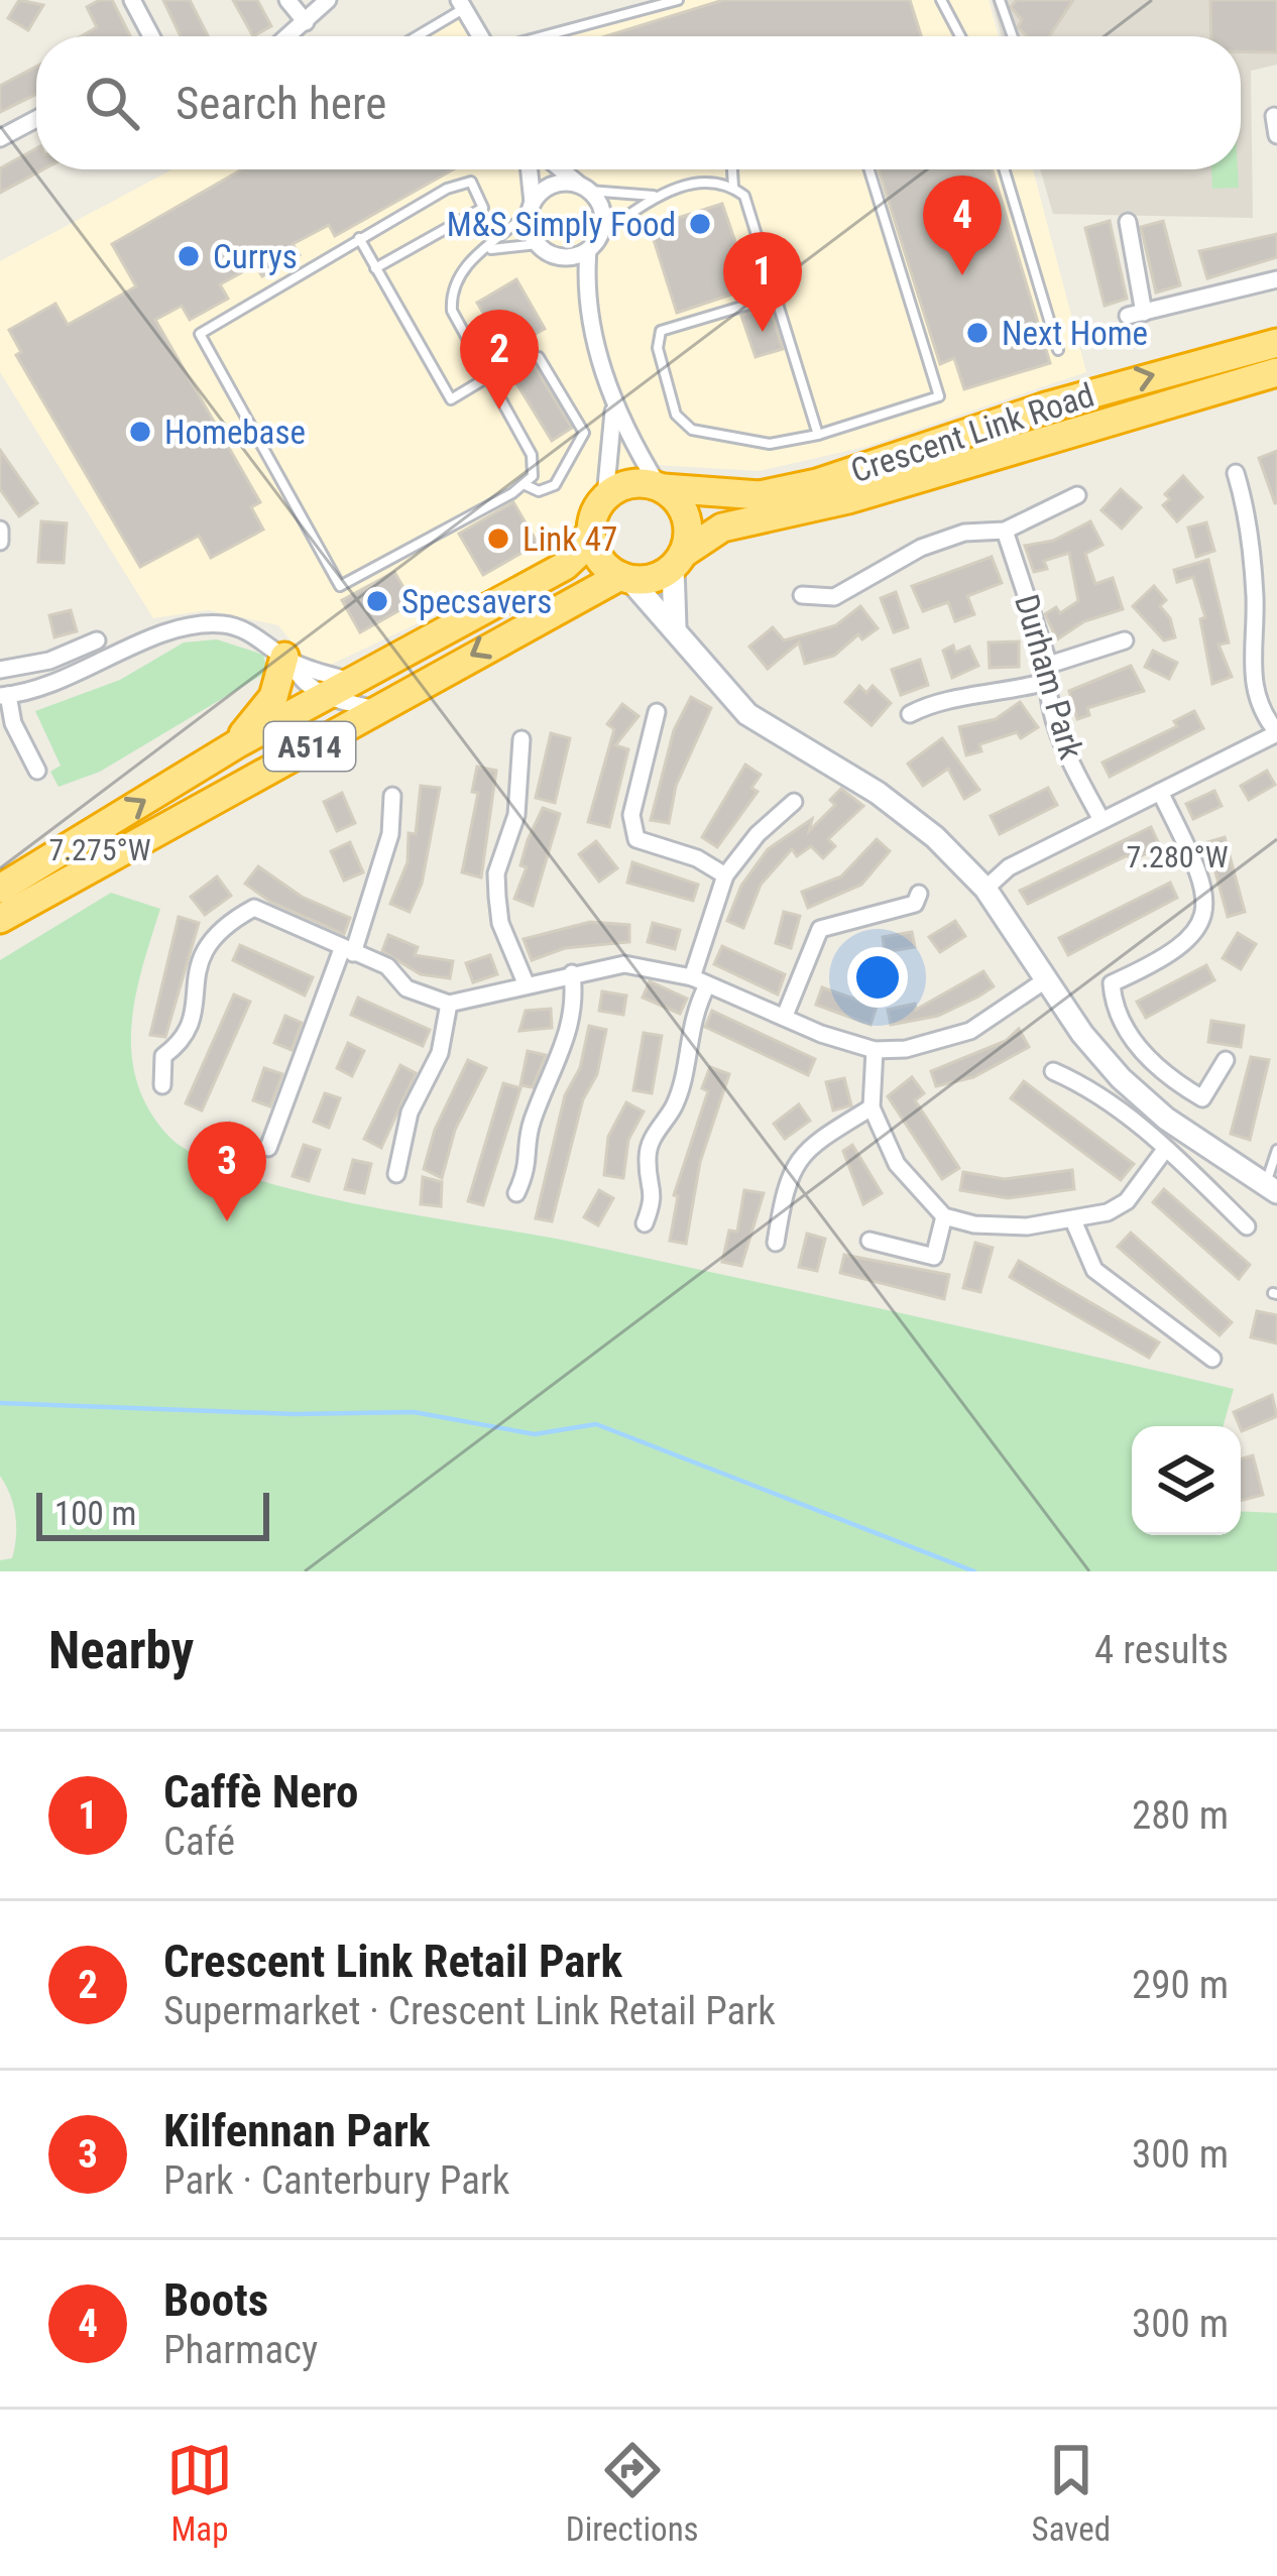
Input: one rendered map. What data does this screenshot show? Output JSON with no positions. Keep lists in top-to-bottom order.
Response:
{
  "streets": {
    "highway": ["Crescent Link Road", "A514"],
    "street": ["Durham Park"]
  },
  "crossings": [
    ["Crescent Link Road", "A514"]
  ],
  "places": [
    "M&S Simply Food",
    "Currys",
    "Next Home",
    "Homebase",
    "Link 47",
    "Specsavers"
  ],
  "scale_bar": "100 m",
  "page": {
    "search": "Search here",
    "pins": [
      "4",
      "1",
      "2",
      "3"
    ],
    "scale": "100 m",
    "heading": ["Nearby", "4 results"],
    "list": [
      {
        "mark": "1",
        "name": "Caffè Nero",
        "note": "Café",
        "value": "280 m"
      },
      {
        "mark": "2",
        "name": "Crescent Link Retail Park",
        "note": "Supermarket · Crescent Link Retail Park",
        "value": "290 m"
      },
      {
        "mark": "3",
        "name": "Kilfennan Park",
        "note": "Park · Canterbury Park",
        "value": "300 m"
      },
      {
        "mark": "4",
        "name": "Boots",
        "note": "Pharmacy",
        "value": "300 m"
      }
    ],
    "nav": ["Map", "Directions", "Saved"]
  },
  "coordinates": ["7.275°W", "7.280°W"]
}
